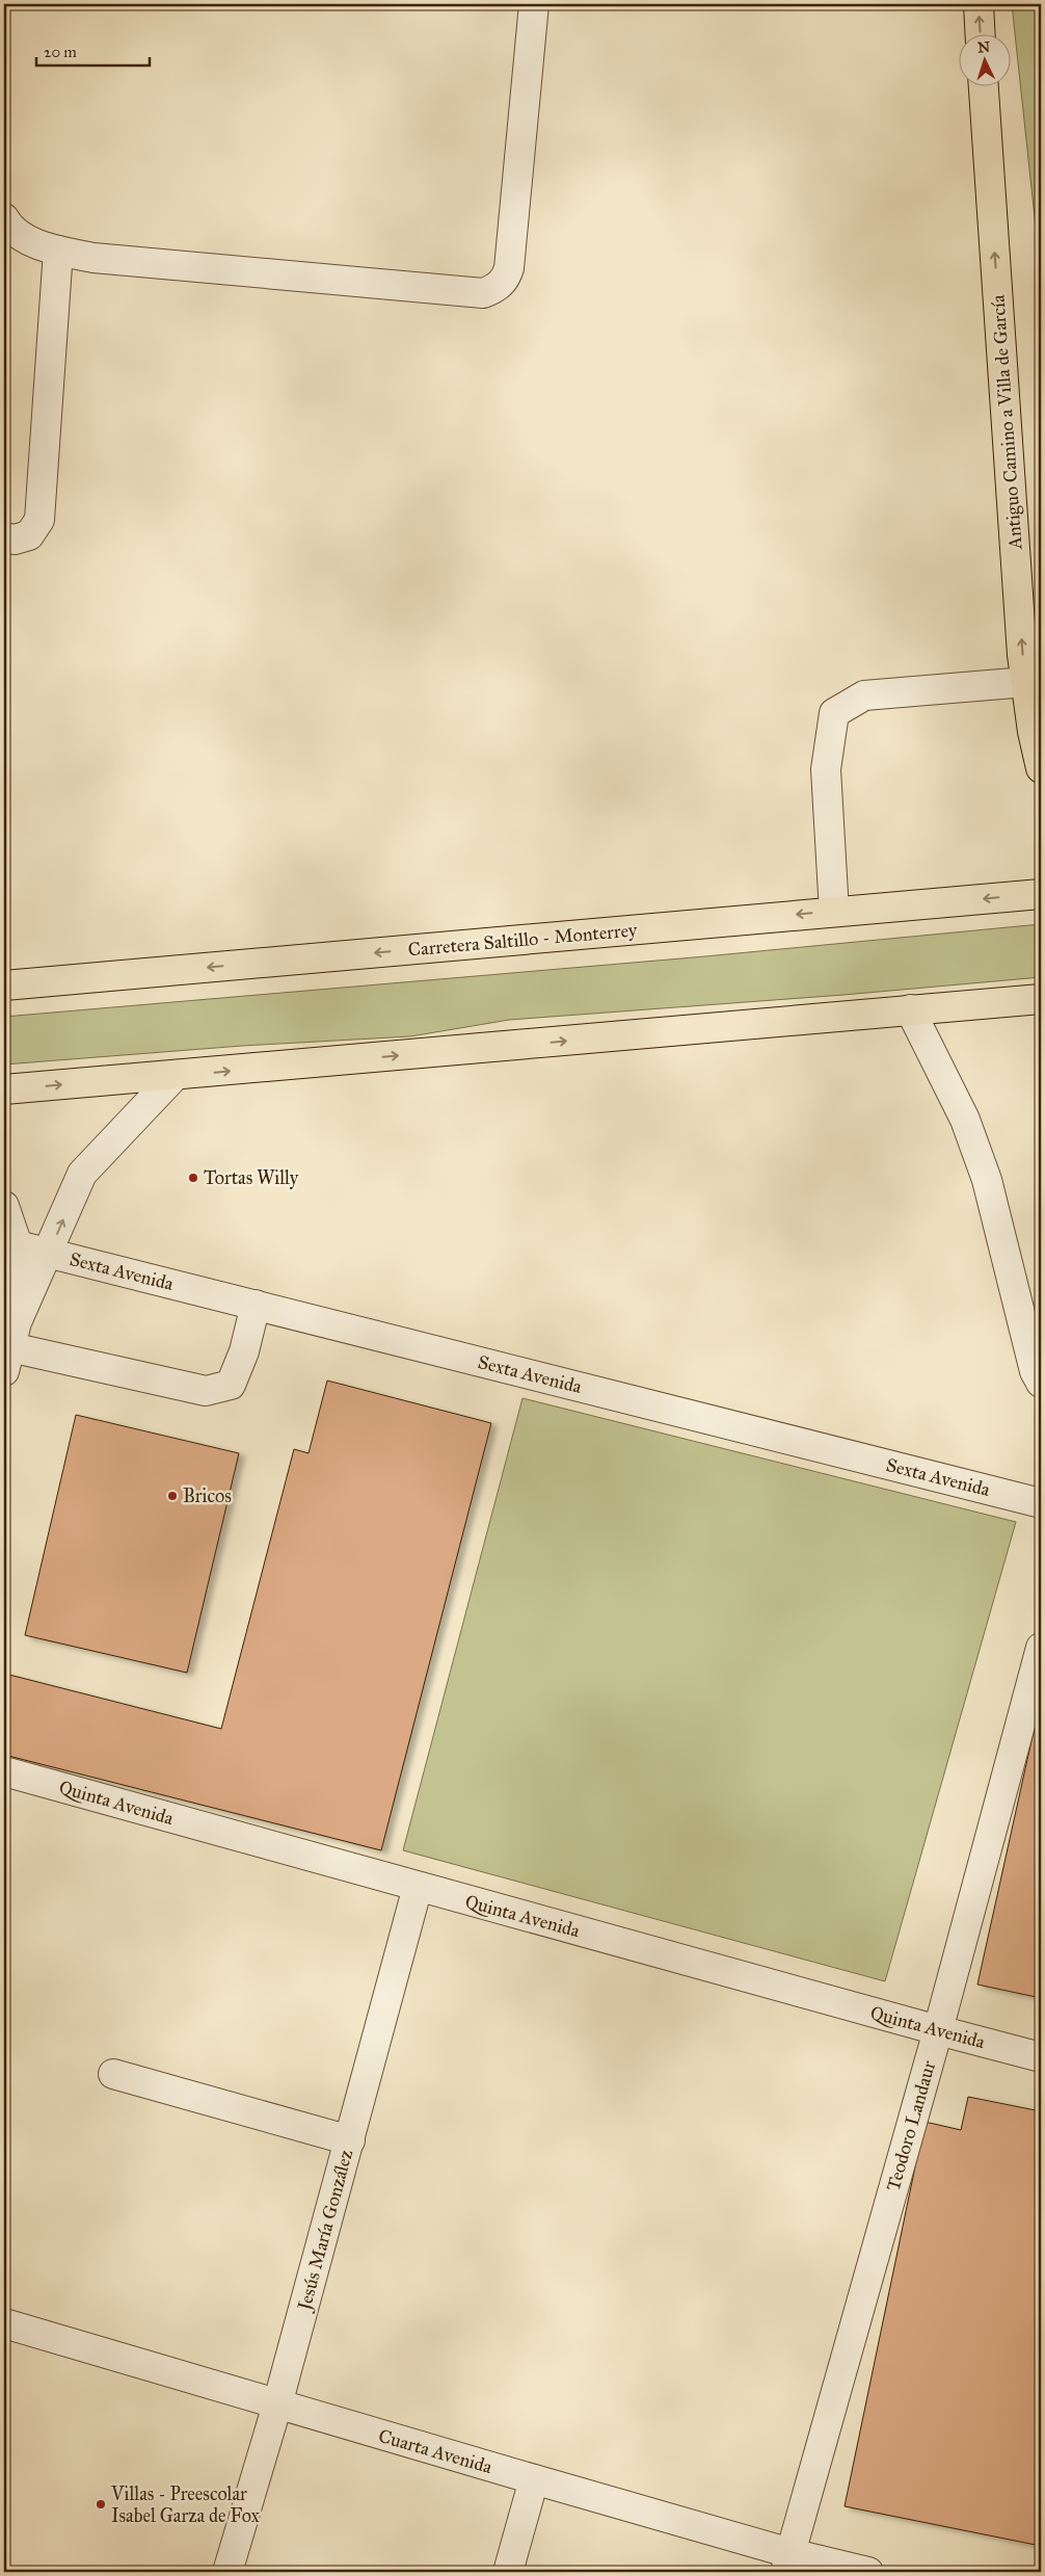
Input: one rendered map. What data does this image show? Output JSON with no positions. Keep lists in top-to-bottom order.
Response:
{
  "streets": {
    "main road": ["Antiguo Camino a Villa de García", "Carretera Saltillo - Monterrey"],
    "street": [
      "Sexta Avenida",
      "Quinta Avenida",
      "Teodoro Landaur",
      "Jesús María González",
      "Cuarta Avenida"
    ]
  },
  "crossings": [
    ["Quinta Avenida", "Teodoro Landaur"],
    ["Quinta Avenida", "Jesús María González"],
    ["Teodoro Landaur", "Cuarta Avenida"],
    ["Jesús María González", "Cuarta Avenida"]
  ],
  "one_way": ["Antiguo Camino a Villa de García"],
  "places": ["Tortas Willy", "Bricos", "Villas - Preescolar Isabel Garza de Fox"],
  "scale_bar": "20 m",
  "north": "top"
}
